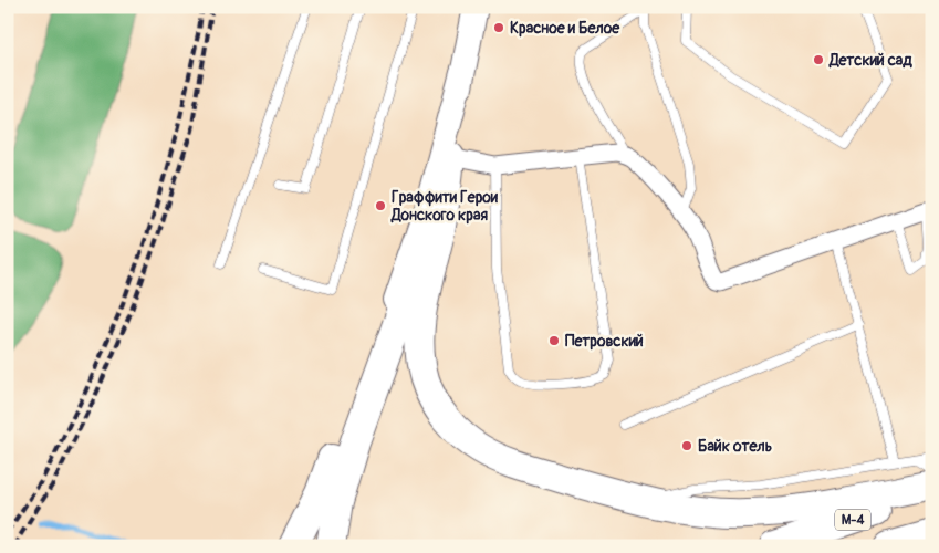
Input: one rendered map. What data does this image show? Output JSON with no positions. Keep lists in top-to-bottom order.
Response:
{
  "streets": {
    "highway": ["М-4"]
  },
  "places": [
    "Красное и Белое",
    "Детский сад",
    "Граффити Герои Донского края",
    "Петровский",
    "Байк отель"
  ]
}
